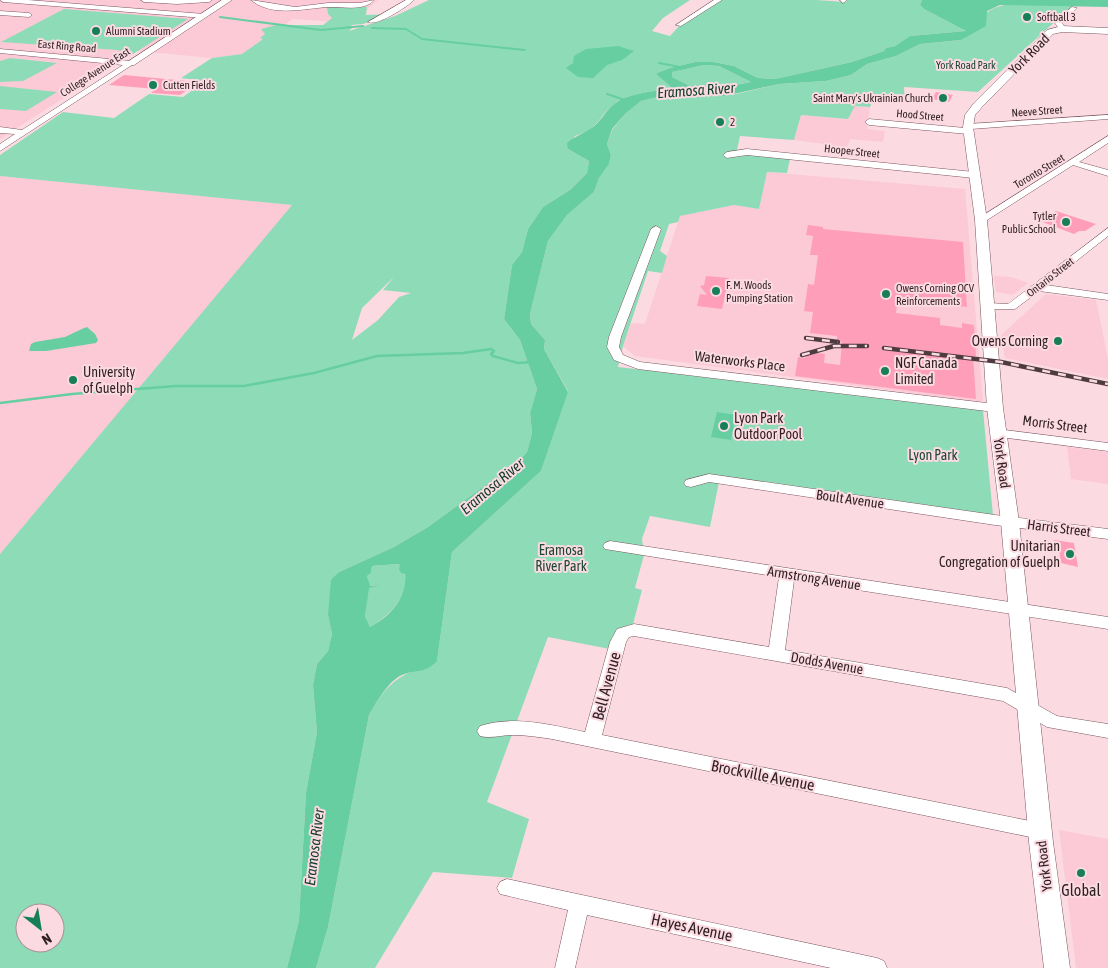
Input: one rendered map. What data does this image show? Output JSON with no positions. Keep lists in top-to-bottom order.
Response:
{
  "streets": {
    "main road": ["York Road", "College Avenue East"],
    "street": [
      "East Ring Road",
      "Neeve Street",
      "Hood Street",
      "Hooper Street",
      "Toronto Street",
      "Ontario Street",
      "Waterworks Place",
      "Morris Street",
      "Boult Avenue",
      "Harris Street",
      "Armstrong Avenue",
      "Dodds Avenue",
      "Bell Avenue",
      "Brockville Avenue",
      "Hayes Avenue"
    ]
  },
  "crossings": [
    ["East Ring Road", "College Avenue East"],
    ["York Road", "Neeve Street"],
    ["York Road", "Hood Street"],
    ["York Road", "Hooper Street"],
    ["York Road", "Toronto Street"],
    ["York Road", "Ontario Street"],
    ["York Road", "Waterworks Place"],
    ["York Road", "Morris Street"],
    ["York Road", "Boult Avenue"],
    ["York Road", "Harris Street"],
    ["York Road", "Armstrong Avenue"],
    ["York Road", "Dodds Avenue"],
    ["York Road", "Brockville Avenue"],
    ["Neeve Street", "Hood Street"],
    ["Boult Avenue", "Harris Street"],
    ["Dodds Avenue", "Bell Avenue"],
    ["Bell Avenue", "Brockville Avenue"]
  ],
  "water": ["Eramosa River"],
  "parks": ["York Road Park", "Lyon Park", "Eramosa River Park"],
  "places": [
    "Softball 3",
    "Alumni Stadium",
    "Cutten Fields",
    "Saint Mary's Ukrainian Church",
    "2",
    "Tytler Public School",
    "F. M. Woods Pumping Station",
    "Owens Corning OCV Reinforcements",
    "Owens Corning",
    "NGF Canada Limited",
    "University of Guelph",
    "Lyon Park Outdoor Pool",
    "Unitarian Congregation of Guelph",
    "Global"
  ],
  "north": "bottom right"
}
